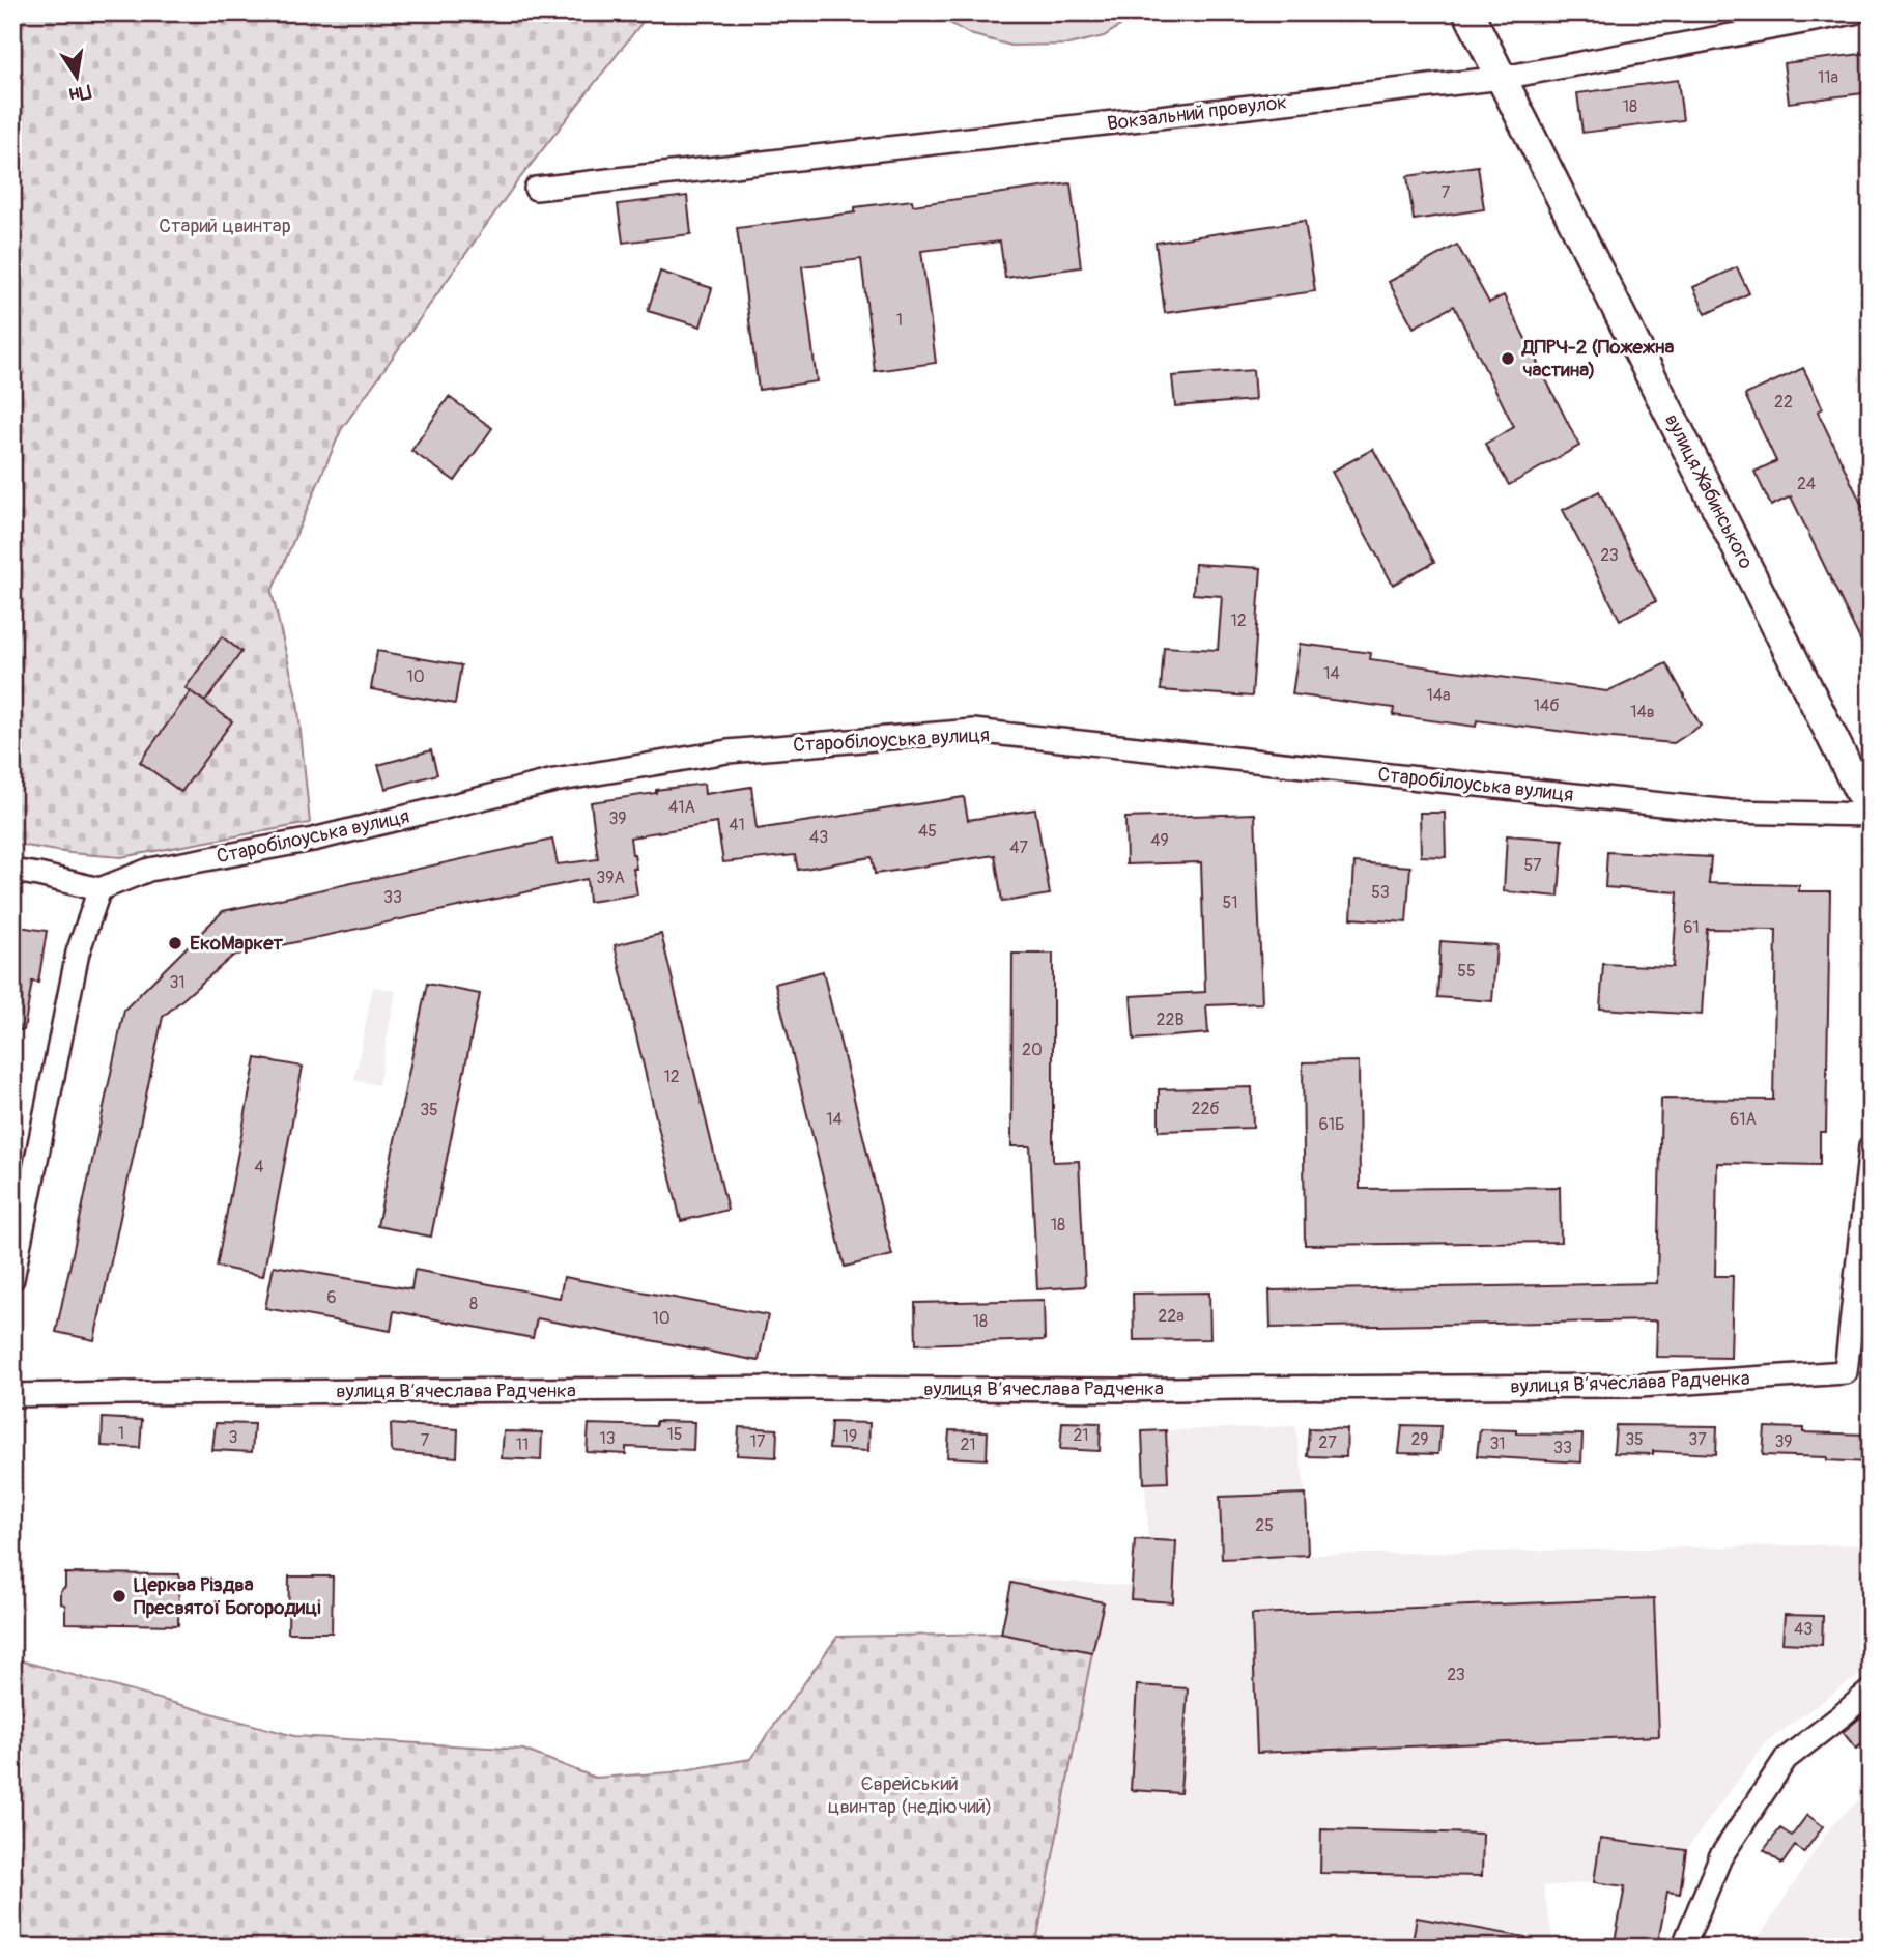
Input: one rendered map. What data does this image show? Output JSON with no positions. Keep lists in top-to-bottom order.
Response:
{
  "streets": {
    "street": [
      "Вокзальний провулок",
      "вулиця Жабинського",
      "Старобілоуська вулиця",
      "вулиця Вʼячеслава Радченка"
    ]
  },
  "crossings": [
    ["Вокзальний провулок", "вулиця Жабинського"],
    ["вулиця Жабинського", "Старобілоуська вулиця"]
  ],
  "parks": ["Старий цвинтар", "Єврейський цвинтар (недіючий)"],
  "places": ["ДПРЧ-2 (Пожежна частина)", "ЕкоМаркет", "Церква Різдва Пресвятої Богородиці"],
  "house_numbers": [
    "11а",
    "18",
    "7",
    "1",
    "22",
    "24",
    "23",
    "12",
    "14",
    "10",
    "14а",
    "14б",
    "14в",
    "41А",
    "39",
    "41",
    "45",
    "43",
    "49",
    "47",
    "57",
    "39А",
    "53",
    "33",
    "51",
    "61",
    "55",
    "31",
    "22В",
    "20",
    "12",
    "22б",
    "35",
    "14",
    "61А",
    "61Б",
    "4",
    "18",
    "6",
    "8",
    "22а",
    "10",
    "18",
    "1",
    "15",
    "21",
    "19",
    "3",
    "13",
    "29",
    "35",
    "37",
    "7",
    "17",
    "39",
    "27",
    "31",
    "11",
    "21",
    "33",
    "25",
    "43",
    "23"
  ],
  "north": "bottom"
}
